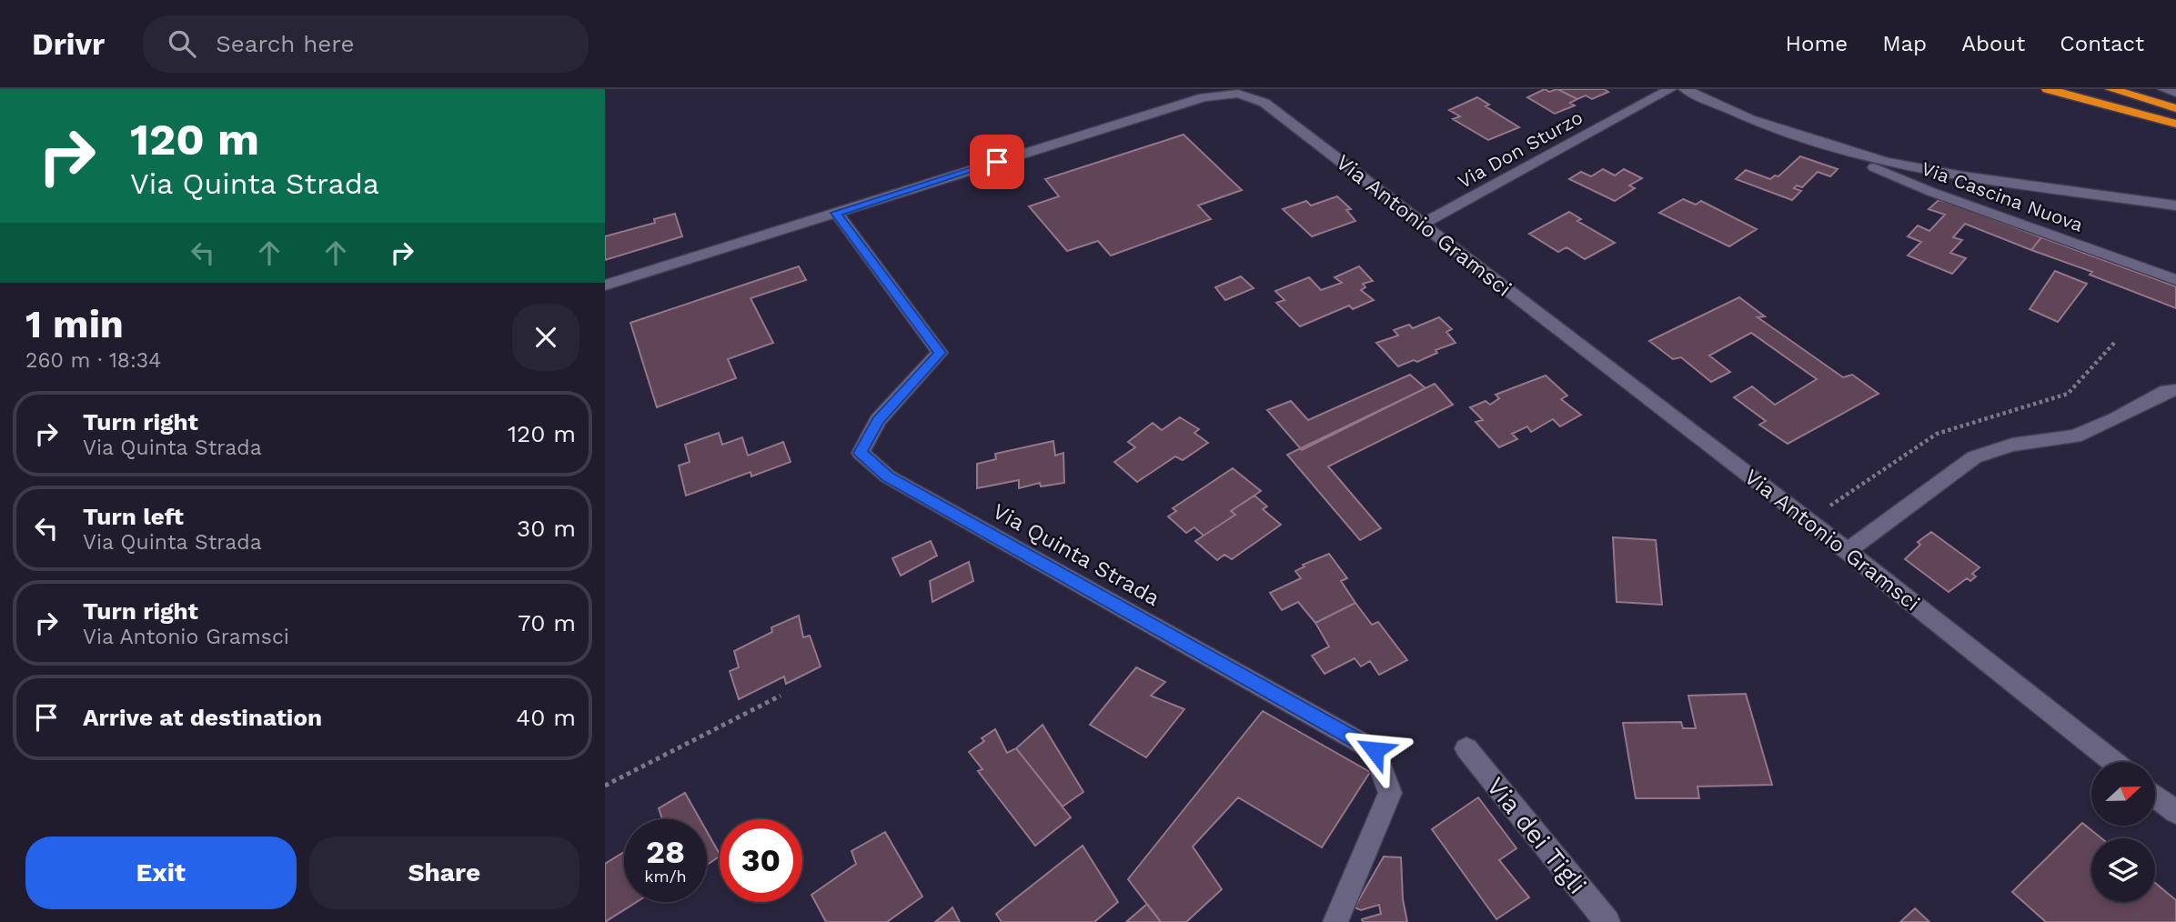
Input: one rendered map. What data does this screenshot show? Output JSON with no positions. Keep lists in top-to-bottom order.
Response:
{
  "streets": {
    "street": [
      "Via Don Sturzo",
      "Via Cascina Nuova",
      "Via Antonio Gramsci",
      "Via Quinta Strada",
      "Via dei Tigli"
    ]
  },
  "crossings": [
    ["Via Don Sturzo", "Via Antonio Gramsci"],
    ["Via Antonio Gramsci", "Via Quinta Strada"]
  ],
  "north": "right",
  "page": {
    "header": "Drivr",
    "search": "Search here",
    "nav": [
      "Home",
      "Map",
      "About",
      "Contact"
    ],
    "turn": ["120 m", "Via Quinta Strada"],
    "heading": ["1 min", "260 m · 18:34"],
    "list": [
      {
        "name": "Turn right",
        "note": "Via Quinta Strada",
        "value": "120 m"
      },
      {
        "name": "Turn left",
        "note": "Via Quinta Strada",
        "value": "30 m"
      },
      {
        "name": "Turn right",
        "note": "Via Antonio Gramsci",
        "value": "70 m"
      },
      {
        "name": "Arrive at destination",
        "value": "40 m"
      }
    ],
    "speed": "28 km/h",
    "limit": "30",
    "buttons": ["Exit", "Share"]
  }
}
